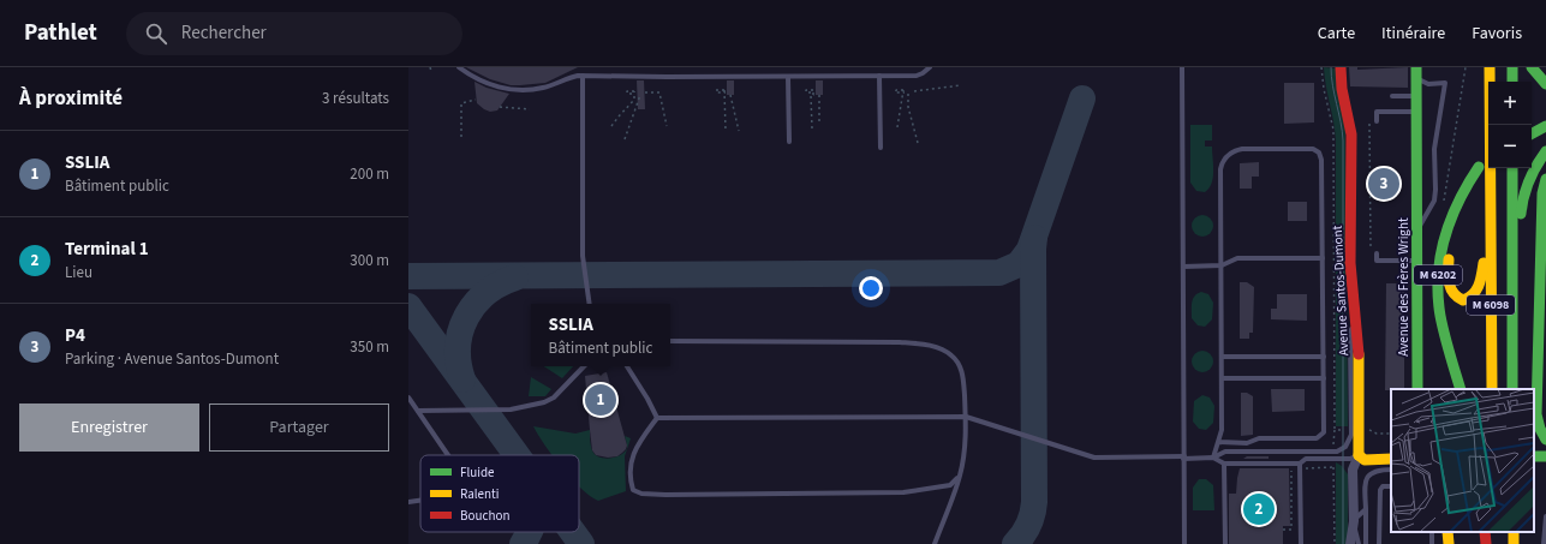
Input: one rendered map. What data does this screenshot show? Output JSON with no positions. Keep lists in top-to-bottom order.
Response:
{
  "streets": {
    "main road": [
      "M 6202",
      "Avenue des Frères Wright",
      "Avenue Santos-Dumont",
      "M 6098"
    ]
  },
  "crossings": [
    ["M 6202", "M 6098"]
  ],
  "legend": ["Fluide", "Ralenti", "Bouchon"],
  "page": {
    "header": "Pathlet",
    "search": "Rechercher",
    "nav": ["Carte", "Itinéraire", "Favoris"],
    "heading": ["À proximité", "3 résultats"],
    "map_buttons": ["+", "−"],
    "list": [
      {
        "mark": "1",
        "name": "SSLIA",
        "note": "Bâtiment public",
        "value": "200 m"
      },
      {
        "mark": "2",
        "name": "Terminal 1",
        "note": "Lieu",
        "value": "300 m"
      },
      {
        "mark": "3",
        "name": "P4",
        "note": "Parking · Avenue Santos-Dumont",
        "value": "350 m"
      }
    ],
    "pins": ["3", "1", "2"],
    "popup": ["SSLIA", "Bâtiment public"],
    "buttons": ["Enregistrer", "Partager"]
  }
}
